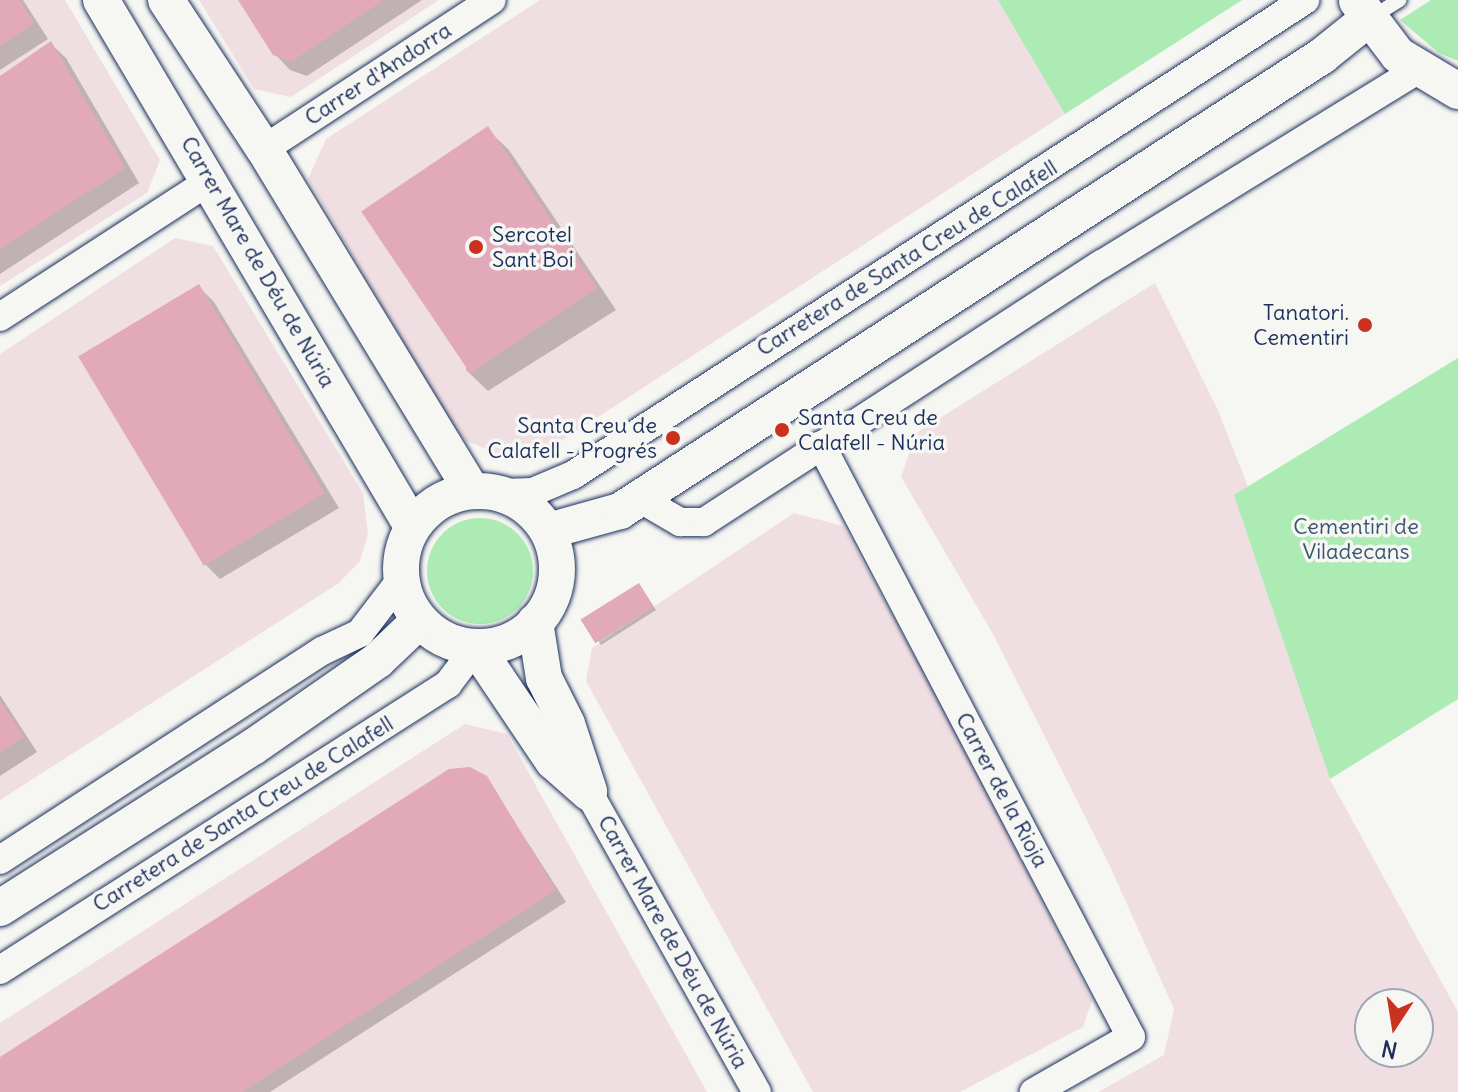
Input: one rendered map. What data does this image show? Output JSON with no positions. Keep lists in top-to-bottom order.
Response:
{
  "streets": {
    "street": [
      "Carrer d'Andorra",
      "Carretera de Santa Creu de Calafell",
      "Carrer Mare de Déu de Núria",
      "Carrer de la Rioja"
    ]
  },
  "crossings": [
    ["Carretera de Santa Creu de Calafell", "Carrer Mare de Déu de Núria"]
  ],
  "parks": ["Cementiri de Viladecans"],
  "places": [
    "Sercotel Sant Boi",
    "Tanatori. Cementiri",
    "Santa Creu de Calafell - Núria",
    "Santa Creu de Calafell - Progrés"
  ],
  "north": "bottom"
}
